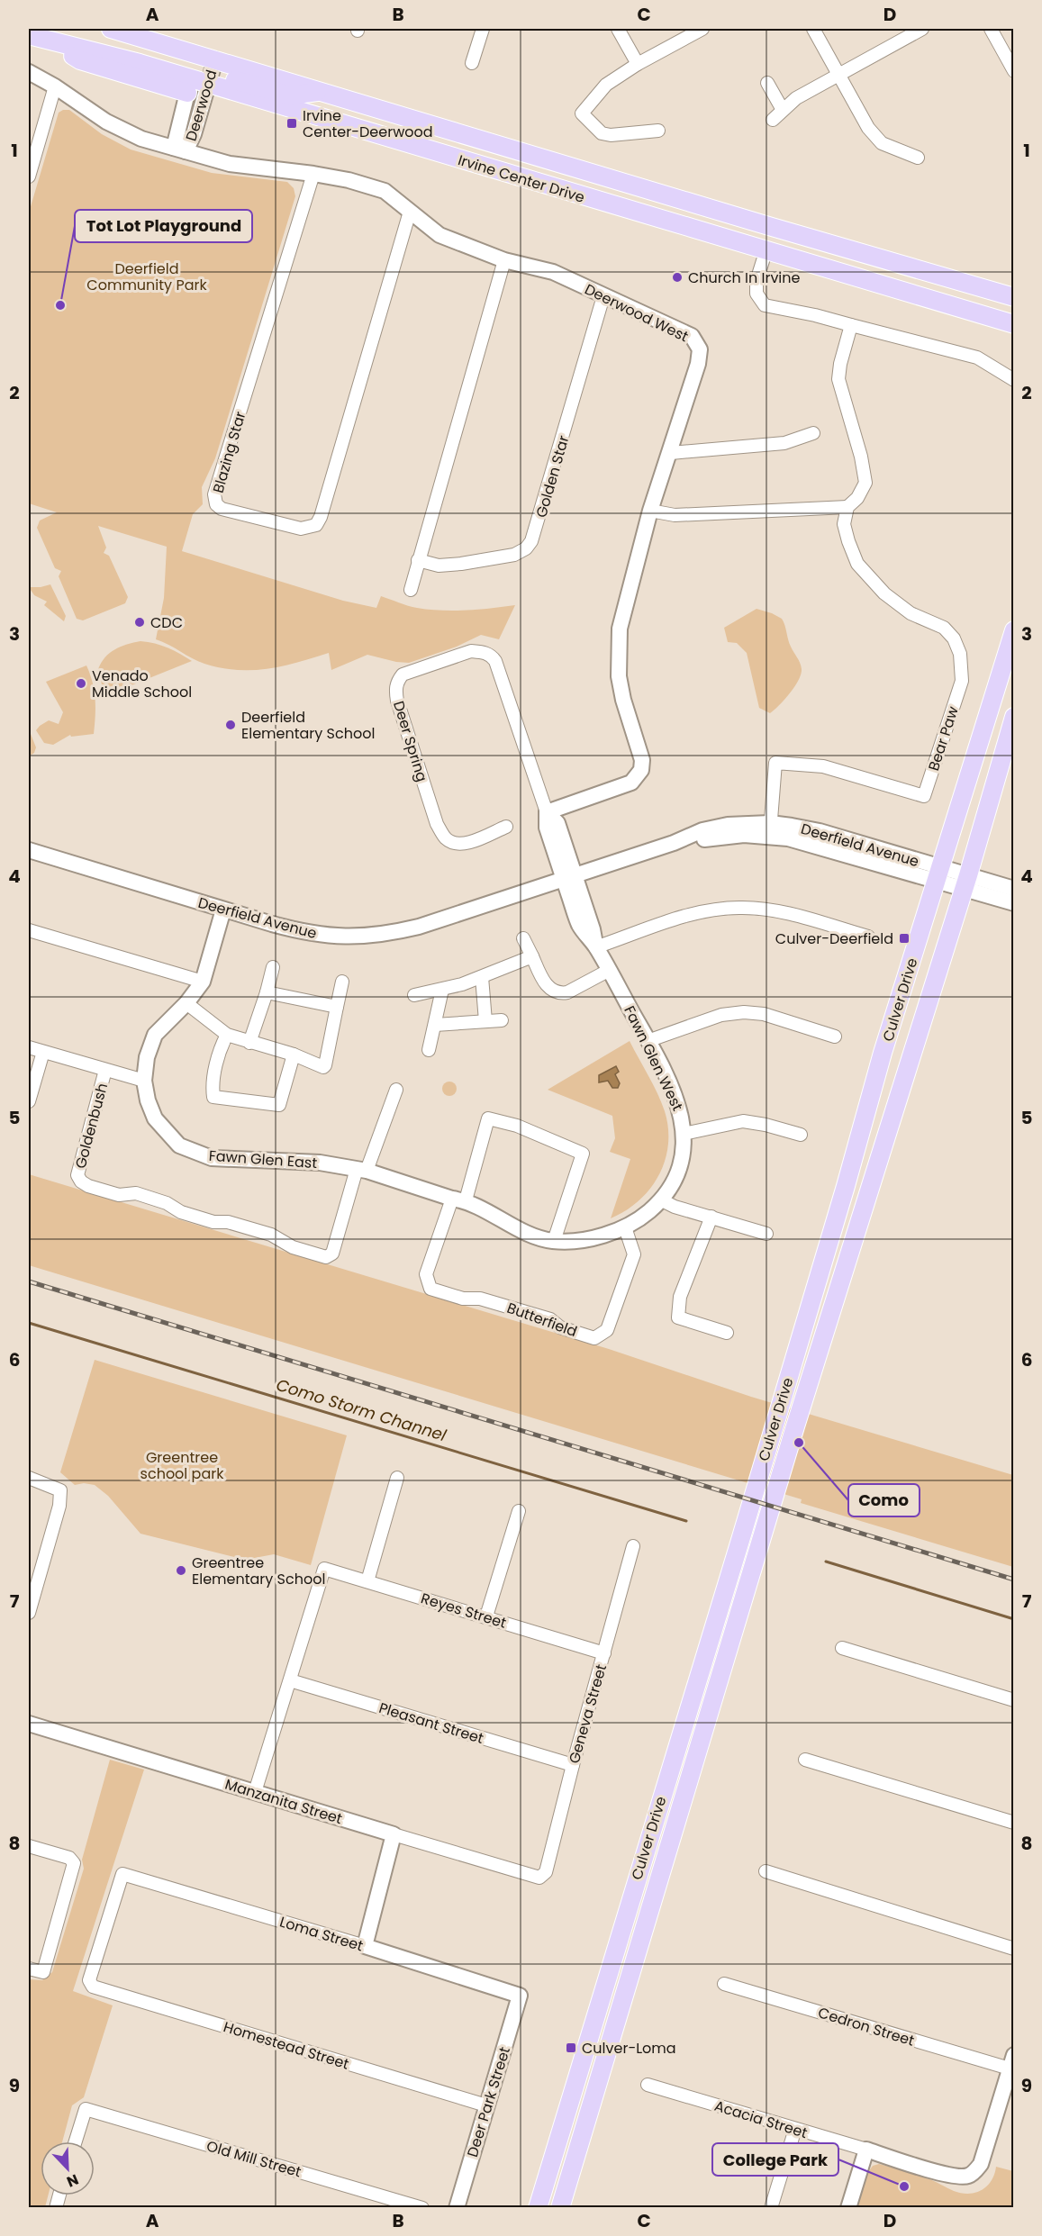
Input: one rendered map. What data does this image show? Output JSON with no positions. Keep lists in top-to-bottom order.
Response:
{
  "streets": {
    "main road": ["Irvine Center Drive", "Culver Drive"],
    "street": [
      "Deerwood",
      "Deerwood West",
      "Blazing Star",
      "Golden Star",
      "Bear Paw",
      "Deer Spring",
      "Deerfield Avenue",
      "Fawn Glen West",
      "Goldenbush",
      "Fawn Glen East",
      "Butterfield",
      "Reyes Street",
      "Geneva Street",
      "Pleasant Street",
      "Manzanita Street",
      "Loma Street",
      "Cedron Street",
      "Homestead Street",
      "Deer Park Street",
      "Acacia Street",
      "Old Mill Street"
    ]
  },
  "crossings": [
    ["Deerwood", "Irvine Center Drive"],
    ["Deerwood", "Deerwood West"],
    ["Deerwood West", "Blazing Star"],
    ["Deerwood West", "Golden Star"],
    ["Deerwood West", "Deer Spring"],
    ["Bear Paw", "Deerfield Avenue"],
    ["Deer Spring", "Deerfield Avenue"],
    ["Deer Spring", "Fawn Glen West"],
    ["Deerfield Avenue", "Culver Drive"],
    ["Deerfield Avenue", "Fawn Glen West"],
    ["Deerfield Avenue", "Fawn Glen East"],
    ["Fawn Glen West", "Fawn Glen East"],
    ["Fawn Glen West", "Butterfield"],
    ["Goldenbush", "Fawn Glen East"],
    ["Fawn Glen East", "Butterfield"],
    ["Reyes Street", "Geneva Street"],
    ["Reyes Street", "Pleasant Street"],
    ["Geneva Street", "Pleasant Street"],
    ["Geneva Street", "Manzanita Street"],
    ["Loma Street", "Homestead Street"],
    ["Loma Street", "Deer Park Street"],
    ["Cedron Street", "Acacia Street"],
    ["Homestead Street", "Deer Park Street"]
  ],
  "water": ["Como Storm Channel"],
  "parks": ["Deerfield Community Park", "Greentree school park"],
  "places": {
    "transit": ["Irvine Center-Deerwood", "Culver-Deerfield", "Culver-Loma"],
    "other": [
      "Church In Irvine",
      "Tot Lot Playground",
      "CDC",
      "Venado Middle School",
      "Deerfield Elementary School",
      "Como",
      "Greentree Elementary School",
      "College Park"
    ]
  },
  "north": "bottom right",
  "grid": {
    "columns": [
      "A",
      "B",
      "C",
      "D"
    ],
    "rows": [
      "1",
      "2",
      "3",
      "4",
      "5",
      "6",
      "7",
      "8",
      "9"
    ]
  }
}
